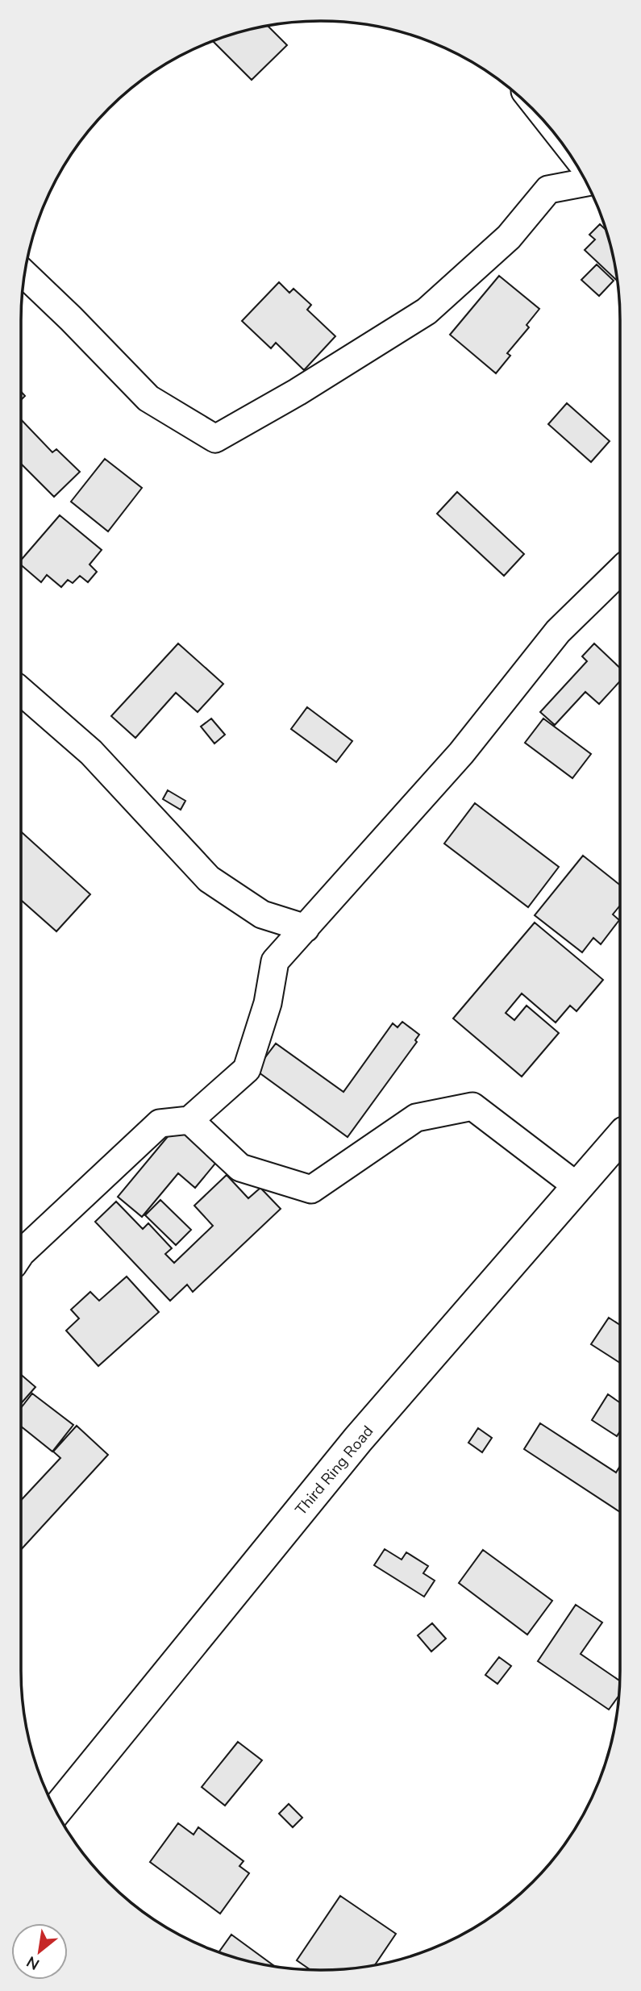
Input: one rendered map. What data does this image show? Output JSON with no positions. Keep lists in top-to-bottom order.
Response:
{
  "streets": {
    "street": ["Third Ring Road"]
  },
  "north": "bottom left"
}
